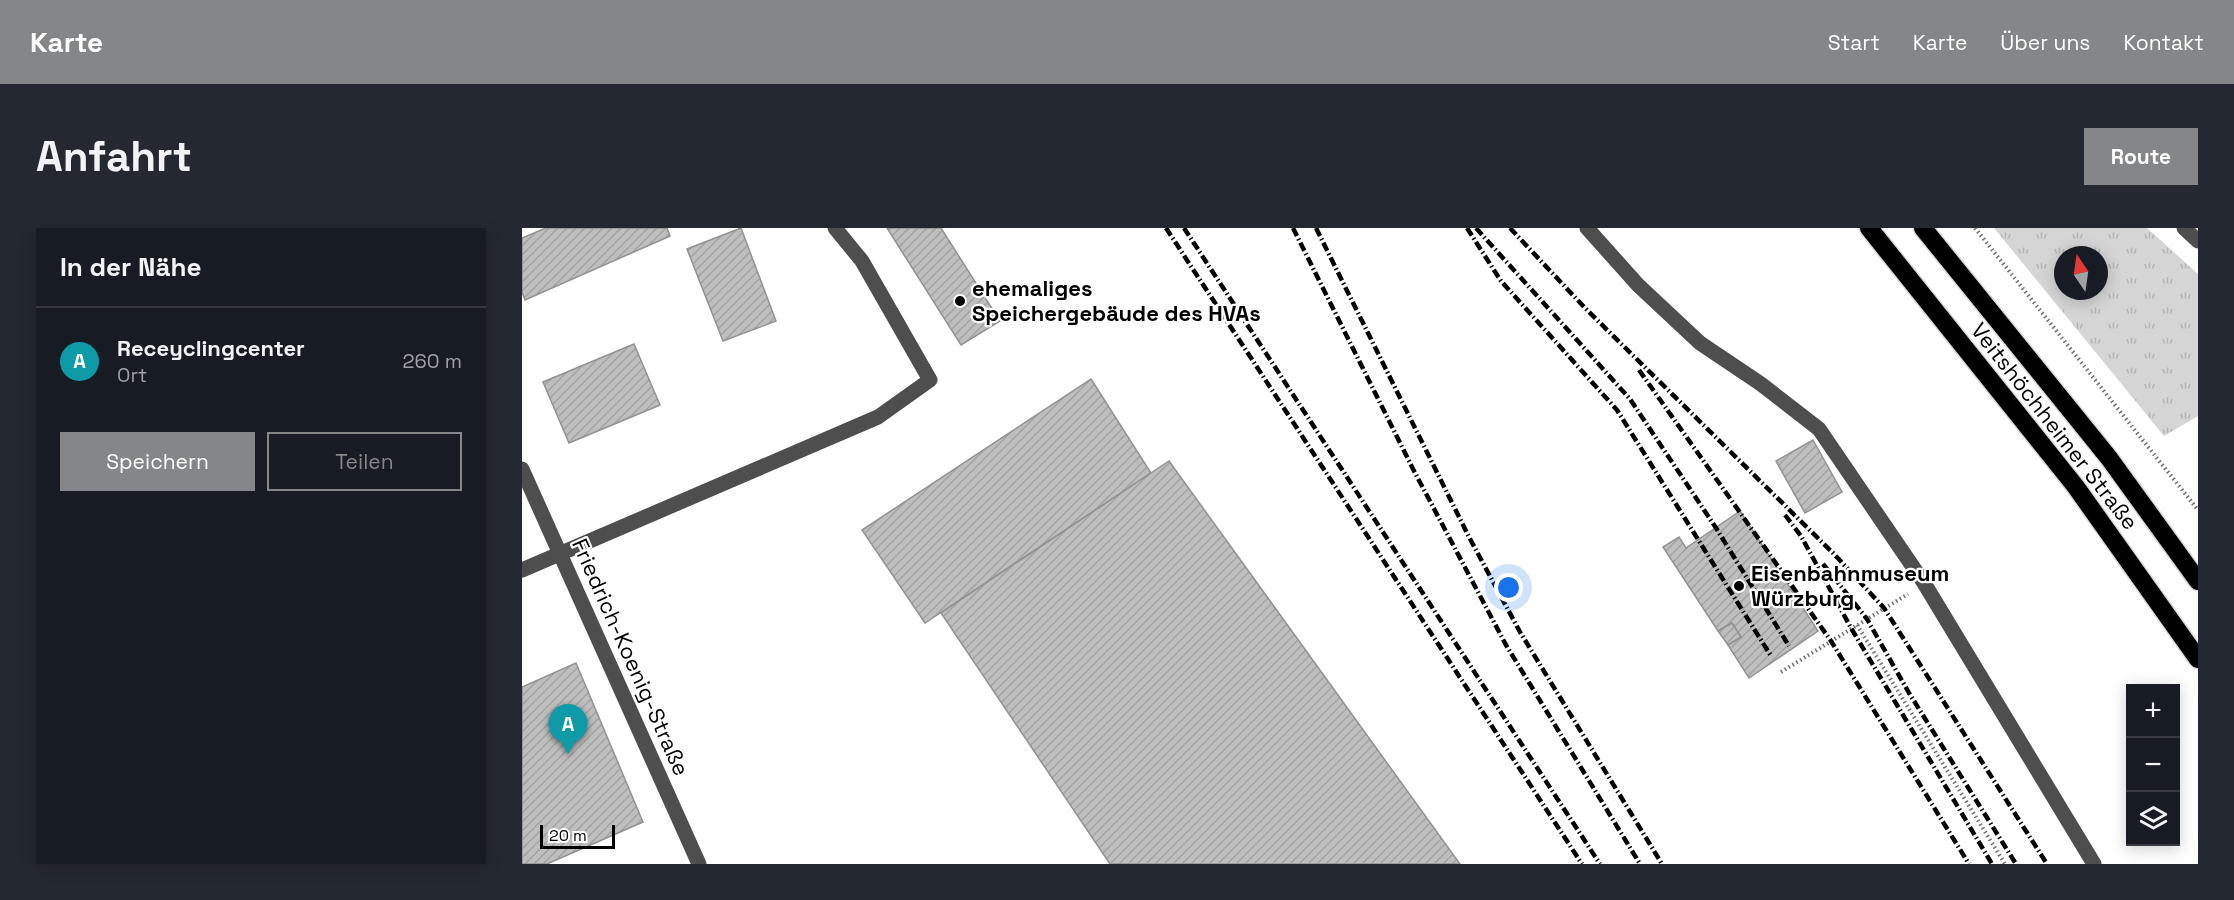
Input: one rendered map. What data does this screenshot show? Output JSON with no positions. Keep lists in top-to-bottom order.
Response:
{
  "streets": {
    "highway": ["Veitshöchheimer Straße"],
    "street": ["Friedrich-Koenig-Straße"]
  },
  "places": ["ehemaliges Speichergebäude des HVAs", "Eisenbahnmuseum Würzburg"],
  "scale_bar": "20 m",
  "north": "top",
  "page": {
    "header": "Karte",
    "nav": [
      "Start",
      "Karte",
      "Über uns",
      "Kontakt"
    ],
    "buttons": [
      "Route",
      ["Speichern", "Teilen"]
    ],
    "title": "Anfahrt",
    "heading": "In der Nähe",
    "list": [
      {
        "mark": "A",
        "name": "Receyclingcenter",
        "note": "Ort",
        "value": "260 m"
      }
    ],
    "map_buttons": ["+", "−"],
    "pins": "A",
    "scale": "20 m"
  }
}
